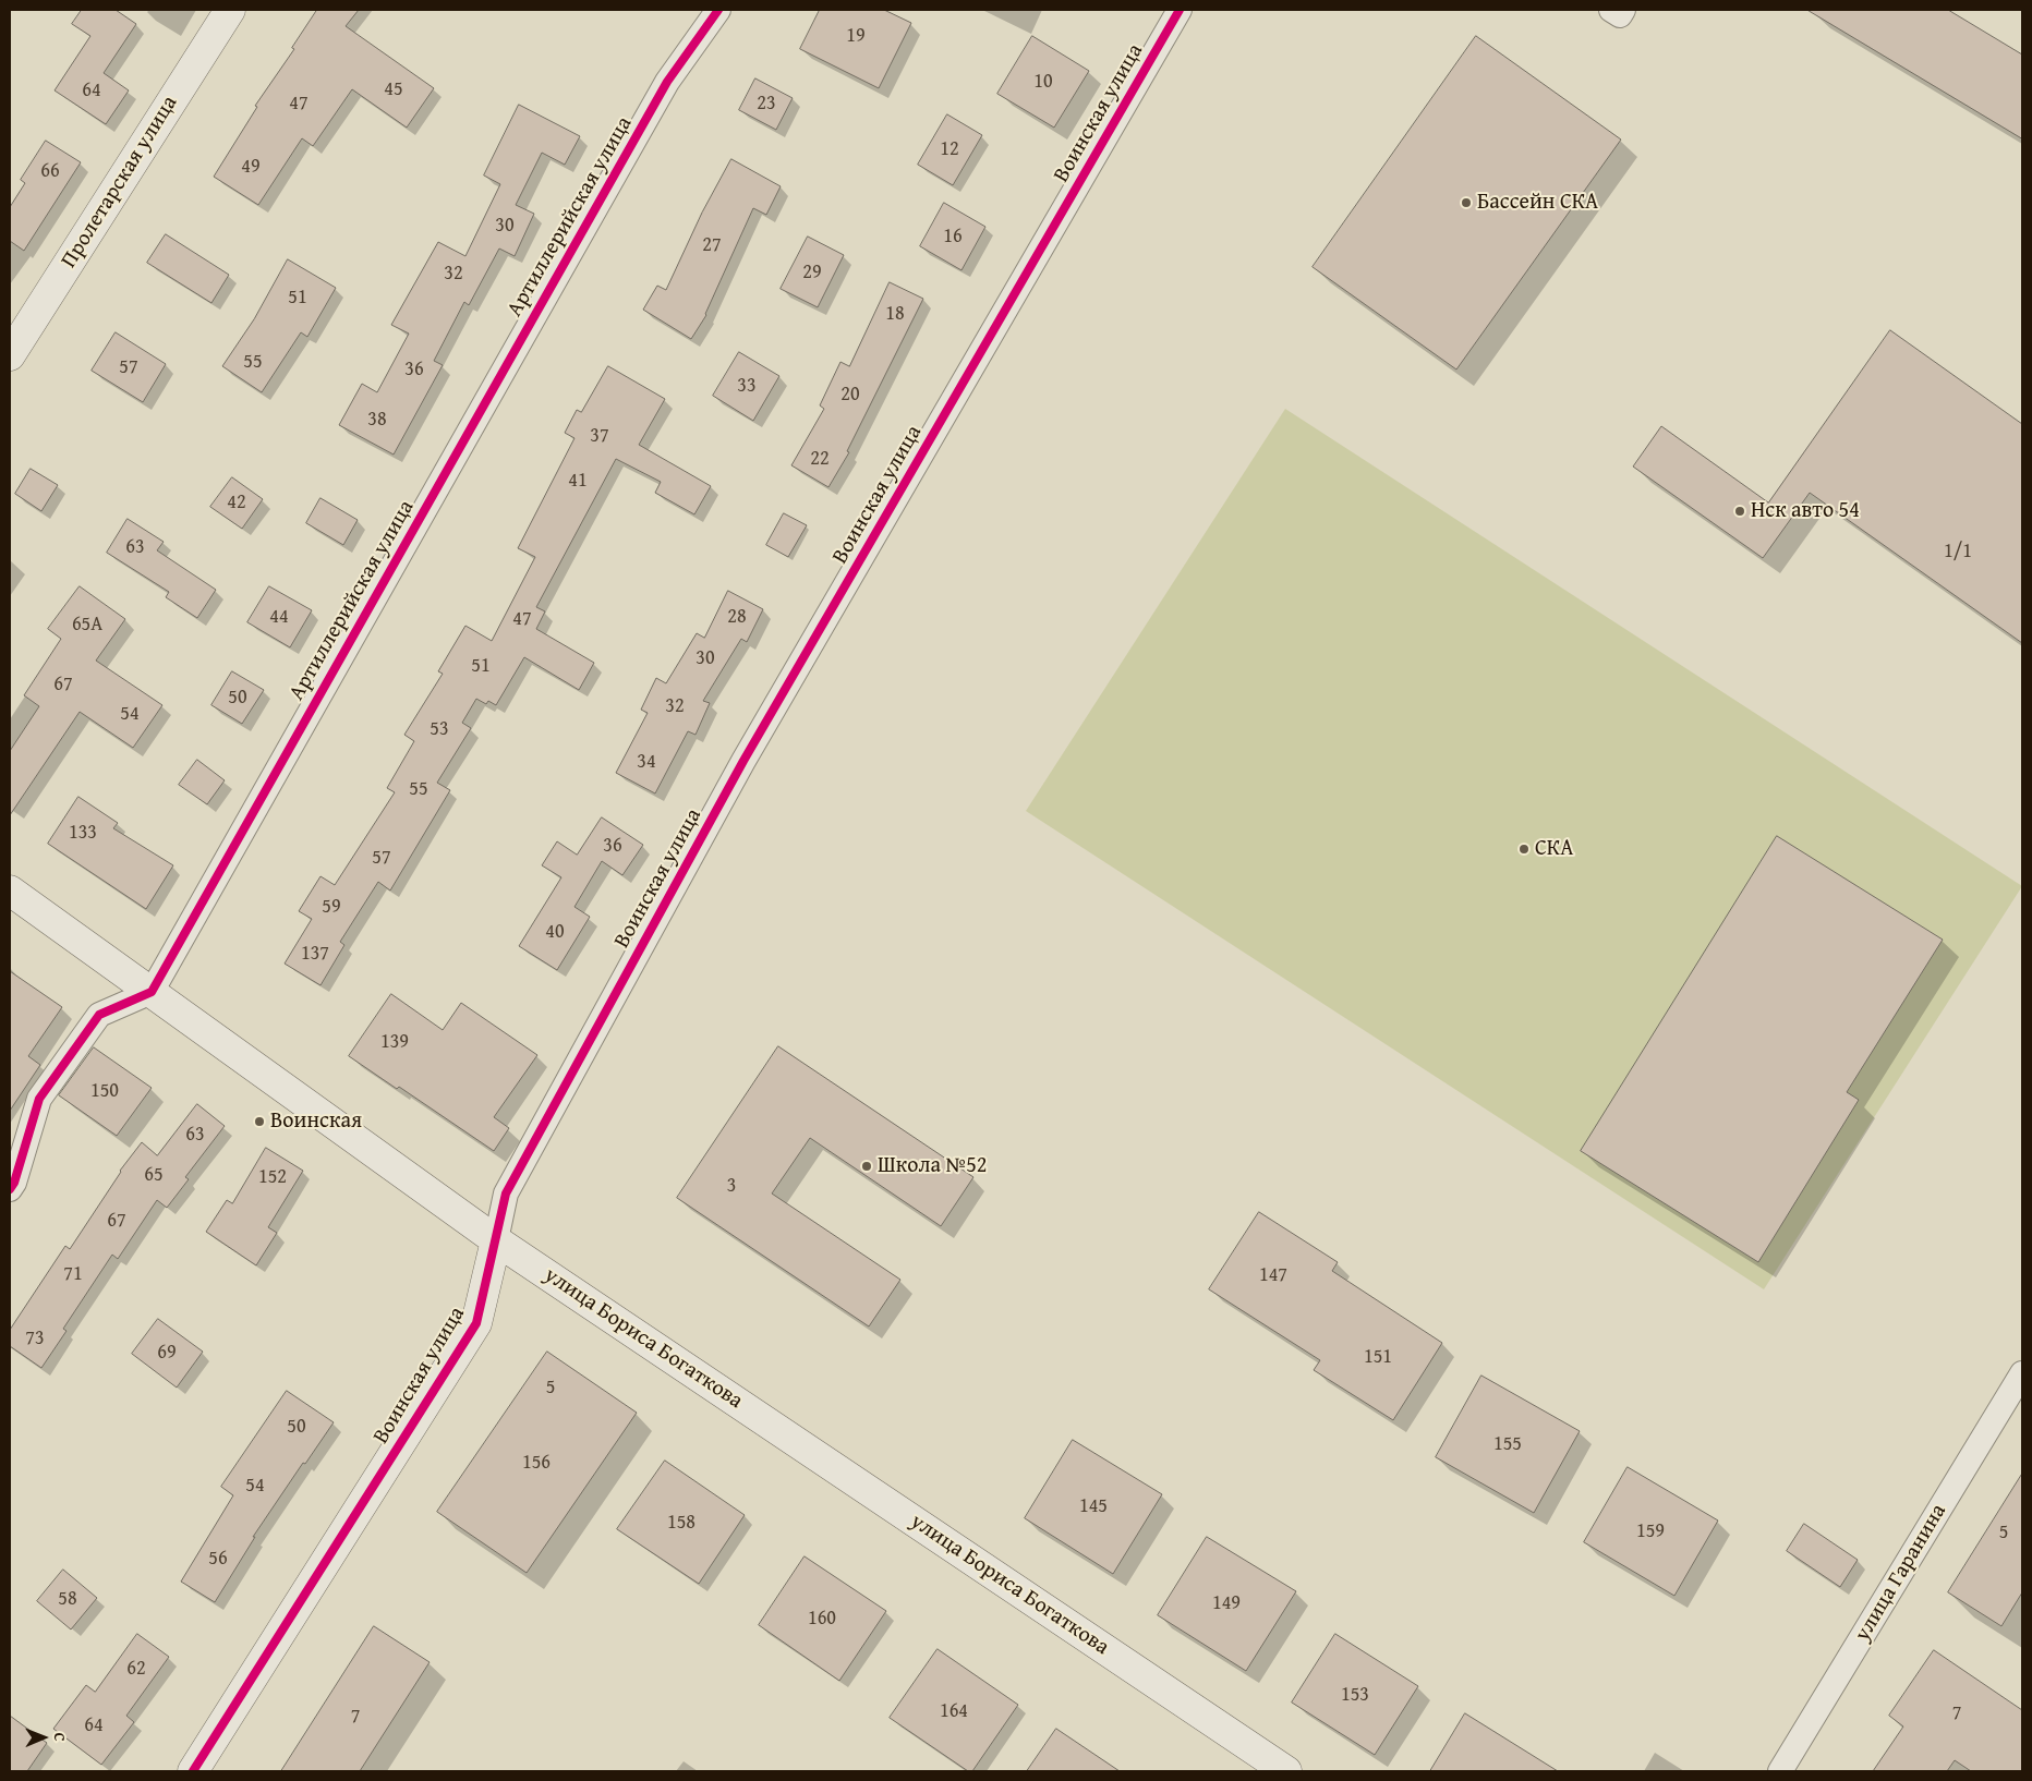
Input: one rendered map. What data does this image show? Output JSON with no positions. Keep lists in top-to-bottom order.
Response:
{
  "streets": {
    "main road": ["Воинская улица", "Пролетарская улица", "улица Бориса Богаткова"],
    "street": ["Артиллерийская улица", "улица Гаранина"]
  },
  "crossings": [
    ["Воинская улица", "улица Бориса Богаткова"],
    ["Артиллерийская улица", "улица Бориса Богаткова"]
  ],
  "places": [
    "Бассейн СКА",
    "Нск авто 54",
    "СКА",
    "Воинская",
    "Школа №52"
  ],
  "house_numbers": [
    "19",
    "10",
    "45",
    "64",
    "47",
    "23",
    "12",
    "49",
    "66",
    "30",
    "16",
    "27",
    "29",
    "32",
    "51",
    "18",
    "55",
    "57",
    "36",
    "33",
    "20",
    "38",
    "37",
    "22",
    "41",
    "42",
    "63",
    "1/1",
    "44",
    "28",
    "47",
    "65А",
    "30",
    "51",
    "67",
    "50",
    "32",
    "54",
    "53",
    "34",
    "55",
    "133",
    "36",
    "57",
    "59",
    "40",
    "137",
    "139",
    "150",
    "63",
    "65",
    "152",
    "3",
    "67",
    "71",
    "147",
    "73",
    "69",
    "151",
    "5",
    "50",
    "155",
    "156",
    "54",
    "145",
    "158",
    "159",
    "5",
    "56",
    "58",
    "149",
    "160",
    "62",
    "153",
    "164",
    "7",
    "7",
    "64"
  ],
  "north": "right"
}
